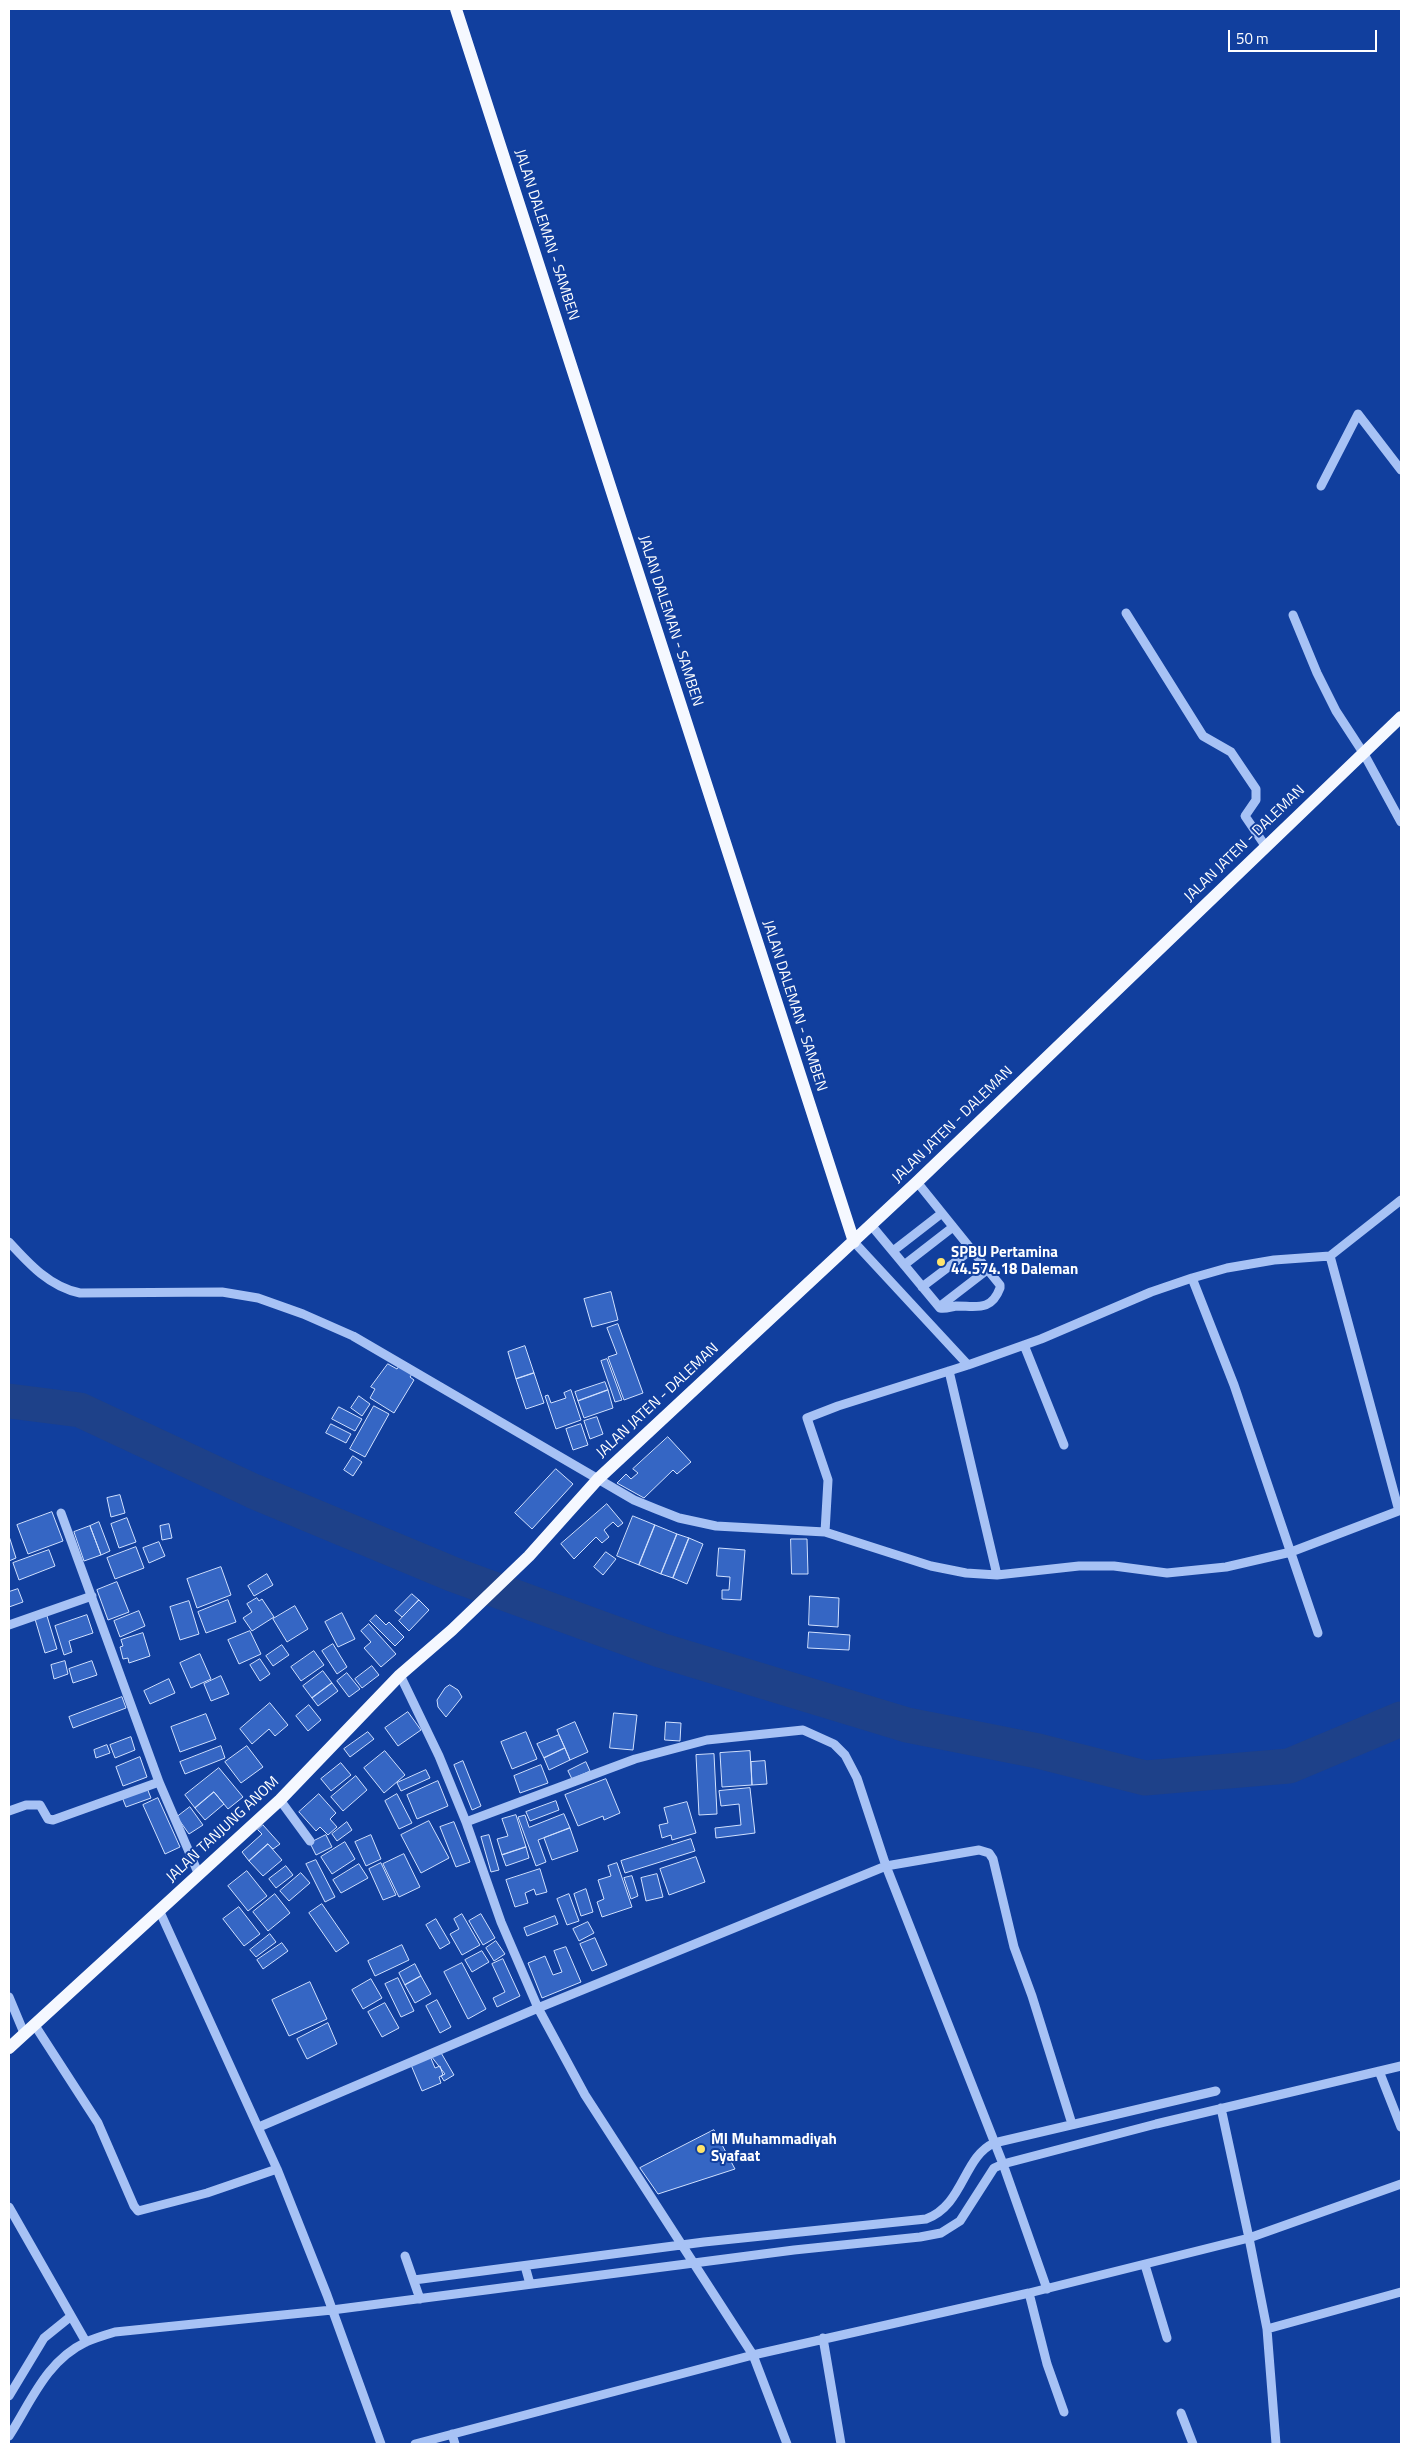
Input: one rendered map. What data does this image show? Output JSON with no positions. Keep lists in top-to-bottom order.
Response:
{
  "streets": {
    "main road": ["JALAN DALEMAN - SAMBEN", "JALAN JATEN - DALEMAN", "JALAN TANJUNG ANOM"]
  },
  "crossings": [
    ["JALAN DALEMAN - SAMBEN", "JALAN JATEN - DALEMAN"],
    ["JALAN JATEN - DALEMAN", "JALAN TANJUNG ANOM"]
  ],
  "places": ["SPBU Pertamina 44.574.18 Daleman", "MI Muhammadiyah Syafaat"],
  "scale_bar": "50 m"
}
